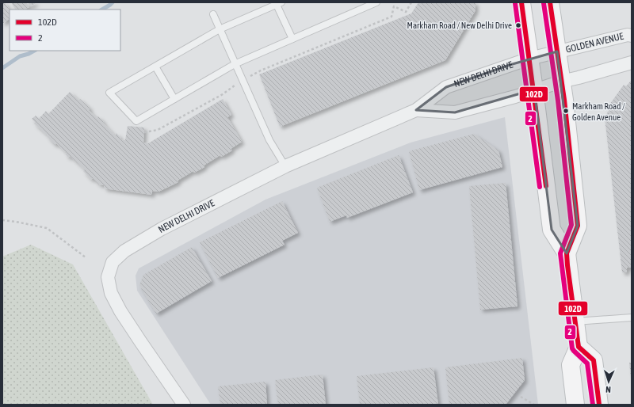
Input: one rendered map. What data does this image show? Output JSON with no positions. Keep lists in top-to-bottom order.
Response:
{
  "streets": {
    "street": ["GOLDEN AVENUE", "NEW DELHI DRIVE"]
  },
  "crossings": [
    ["GOLDEN AVENUE", "NEW DELHI DRIVE"]
  ],
  "places": ["Markham Road / New Delhi Drive", "Markham Road / Golden Avenue"],
  "lines": ["transit line 102D", "transit line 2"],
  "legend": ["102D", "2"],
  "north": "bottom"
}
